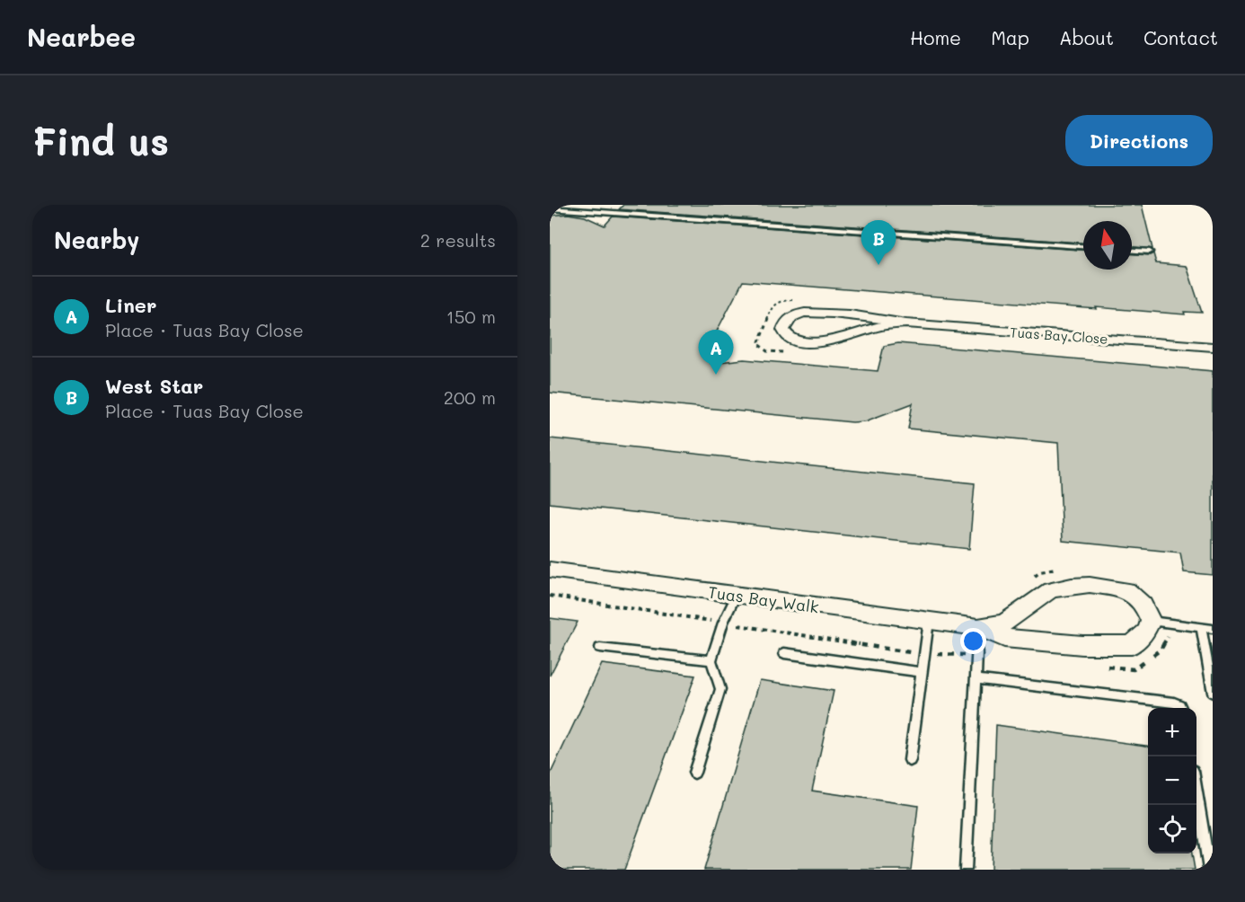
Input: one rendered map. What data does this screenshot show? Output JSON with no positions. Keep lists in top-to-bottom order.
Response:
{
  "streets": {
    "street": ["Tuas Bay Close", "Tuas Bay Walk"]
  },
  "north": "top",
  "page": {
    "header": "Nearbee",
    "nav": [
      "Home",
      "Map",
      "About",
      "Contact"
    ],
    "buttons": "Directions",
    "title": "Find us",
    "heading": ["Nearby", "2 results"],
    "pins": ["B", "A"],
    "list": [
      {
        "mark": "A",
        "name": "Liner",
        "note": "Place · Tuas Bay Close",
        "value": "150 m"
      },
      {
        "mark": "B",
        "name": "West Star",
        "note": "Place · Tuas Bay Close",
        "value": "200 m"
      }
    ],
    "map_buttons": ["+", "−"]
  }
}
